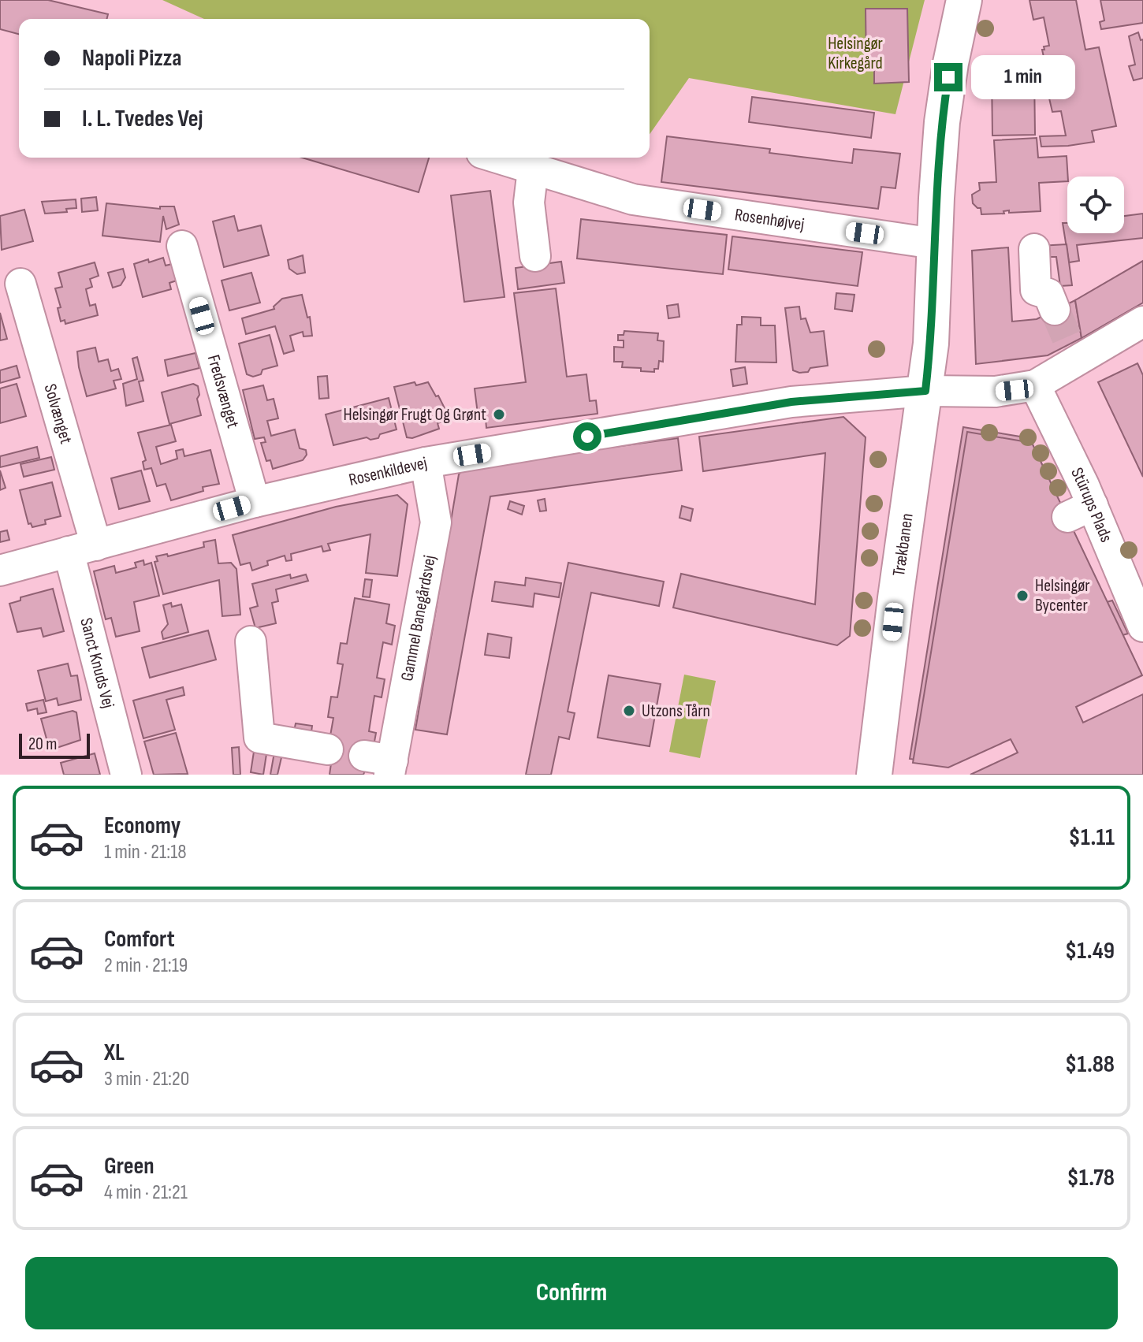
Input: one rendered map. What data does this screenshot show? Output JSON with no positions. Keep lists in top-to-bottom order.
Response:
{
  "streets": {
    "main road": ["Trækbanen"],
    "street": [
      "Rosenhøjvej",
      "Fredsvænget",
      "Solvænget",
      "Rosenkildevej",
      "Stürups Plads",
      "Gammel Banegårdsvej",
      "Sanct Knuds Vej"
    ]
  },
  "crossings": [
    ["Rosenhøjvej", "Trækbanen"],
    ["Fredsvænget", "Rosenkildevej"],
    ["Solvænget", "Rosenkildevej"],
    ["Solvænget", "Sanct Knuds Vej"],
    ["Rosenkildevej", "Stürups Plads"],
    ["Rosenkildevej", "Trækbanen"],
    ["Rosenkildevej", "Gammel Banegårdsvej"],
    ["Rosenkildevej", "Sanct Knuds Vej"]
  ],
  "parks": ["Helsingør Kirkegård"],
  "places": ["Helsingør Frugt Og Grønt", "Helsingør Bycenter", "Utzons Tårn"],
  "scale_bar": "20 m",
  "page": {
    "banner": ["Napoli Pizza", "I. L. Tvedes Vej"],
    "bubble": "1 min",
    "scale": "20 m",
    "list": [
      {
        "name": "Economy",
        "note": "1 min · 21:18",
        "value": "$1.11"
      },
      {
        "name": "Comfort",
        "note": "2 min · 21:19",
        "value": "$1.49"
      },
      {
        "name": "XL",
        "note": "3 min · 21:20",
        "value": "$1.88"
      },
      {
        "name": "Green",
        "note": "4 min · 21:21",
        "value": "$1.78"
      }
    ],
    "buttons": "Confirm"
  }
}
